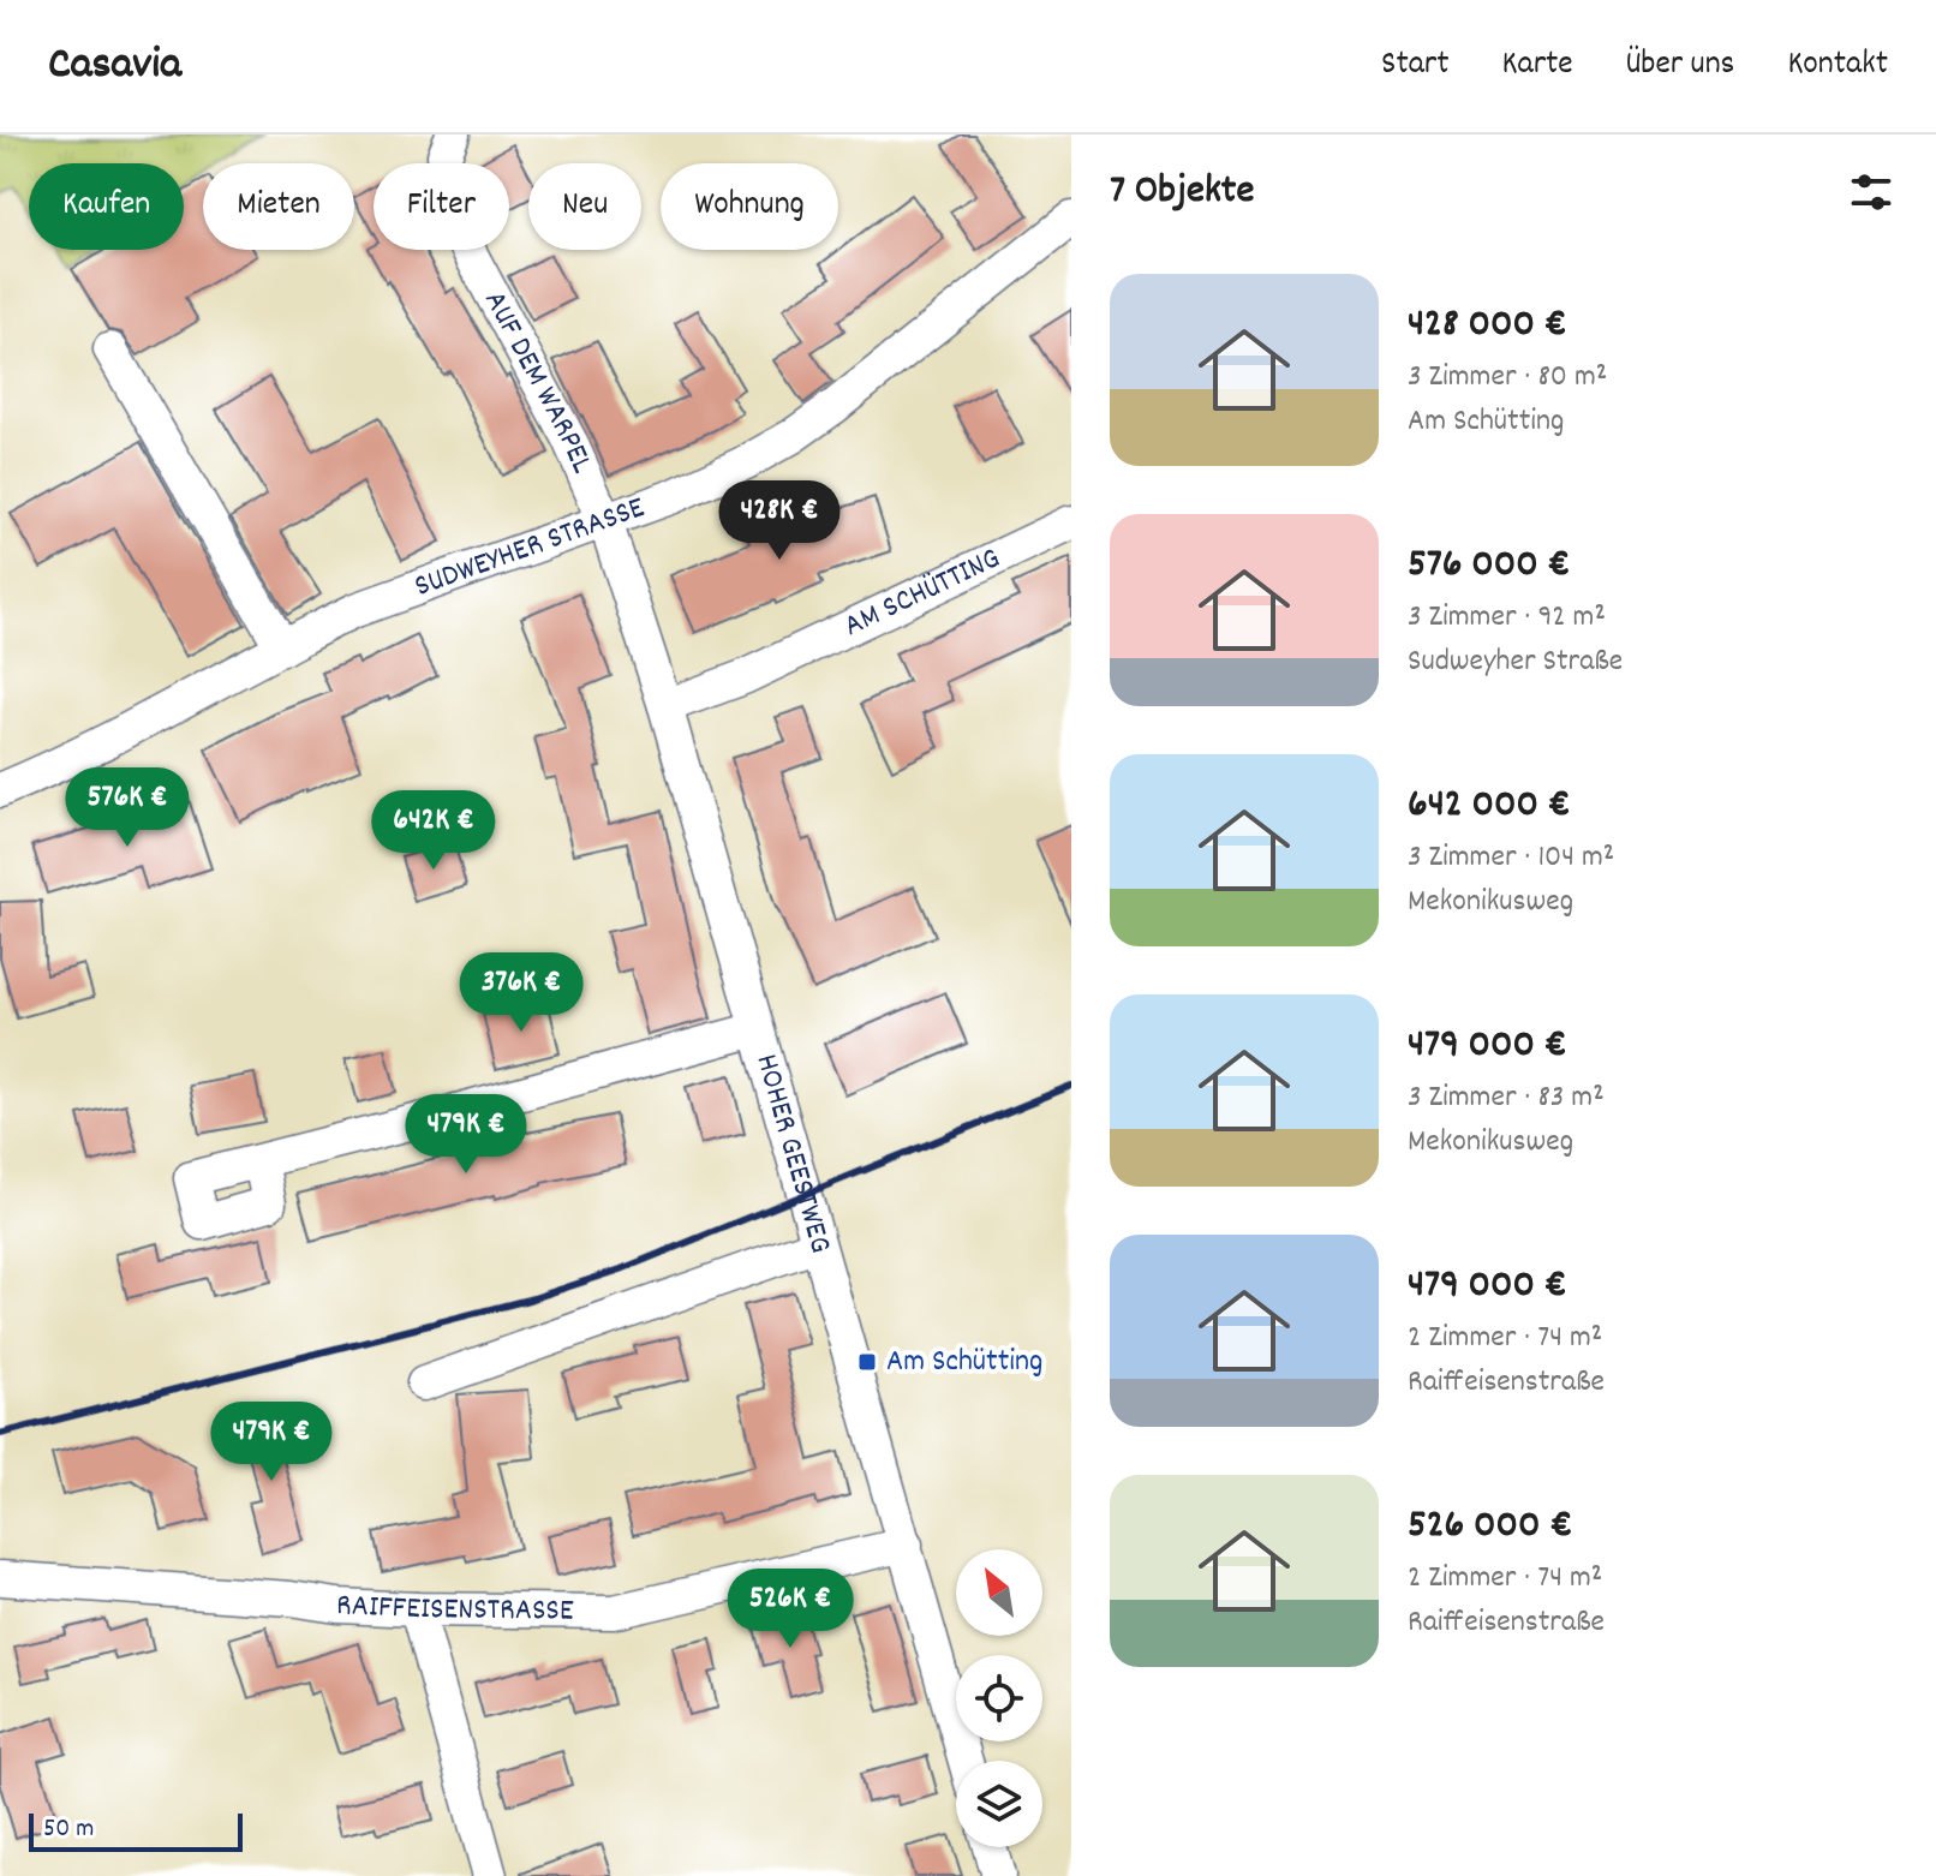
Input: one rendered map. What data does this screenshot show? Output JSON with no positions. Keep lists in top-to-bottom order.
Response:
{
  "streets": {
    "street": [
      "AUF DEM WARPEL",
      "SUDWEYHER STRASSE",
      "AM SCHÜTTING",
      "HOHER GEESTWEG",
      "RAIFFEISENSTRASSE"
    ]
  },
  "crossings": [
    ["AUF DEM WARPEL", "SUDWEYHER STRASSE"],
    ["AUF DEM WARPEL", "HOHER GEESTWEG"],
    ["SUDWEYHER STRASSE", "HOHER GEESTWEG"],
    ["AM SCHÜTTING", "HOHER GEESTWEG"],
    ["HOHER GEESTWEG", "RAIFFEISENSTRASSE"]
  ],
  "places": {
    "transit": ["Am Schütting"]
  },
  "scale_bar": "50 m",
  "north": "top left",
  "page": {
    "header": "Casavia",
    "nav": [
      "Start",
      "Karte",
      "Über uns",
      "Kontakt"
    ],
    "heading": "7 Objekte",
    "chip": [
      "Kaufen",
      "Mieten",
      "Filter",
      "Neu",
      "Wohnung"
    ],
    "list": [
      {
        "name": "428 000 €",
        "note": "3 Zimmer · 80 m² · Am Schütting"
      },
      {
        "name": "576 000 €",
        "note": "3 Zimmer · 92 m² · Sudweyher Straße"
      },
      {
        "name": "642 000 €",
        "note": "3 Zimmer · 104 m² · Mekonikusweg"
      },
      {
        "name": "479 000 €",
        "note": "3 Zimmer · 83 m² · Mekonikusweg"
      },
      {
        "name": "479 000 €",
        "note": "2 Zimmer · 74 m² · Raiffeisenstraße"
      },
      {
        "name": "526 000 €",
        "note": "2 Zimmer · 74 m² · Raiffeisenstraße"
      }
    ],
    "price": [
      "428K €",
      "576K €",
      "642K €",
      "376K €",
      "479K €",
      "479K €",
      "526K €"
    ],
    "scale": "50 m"
  }
}
